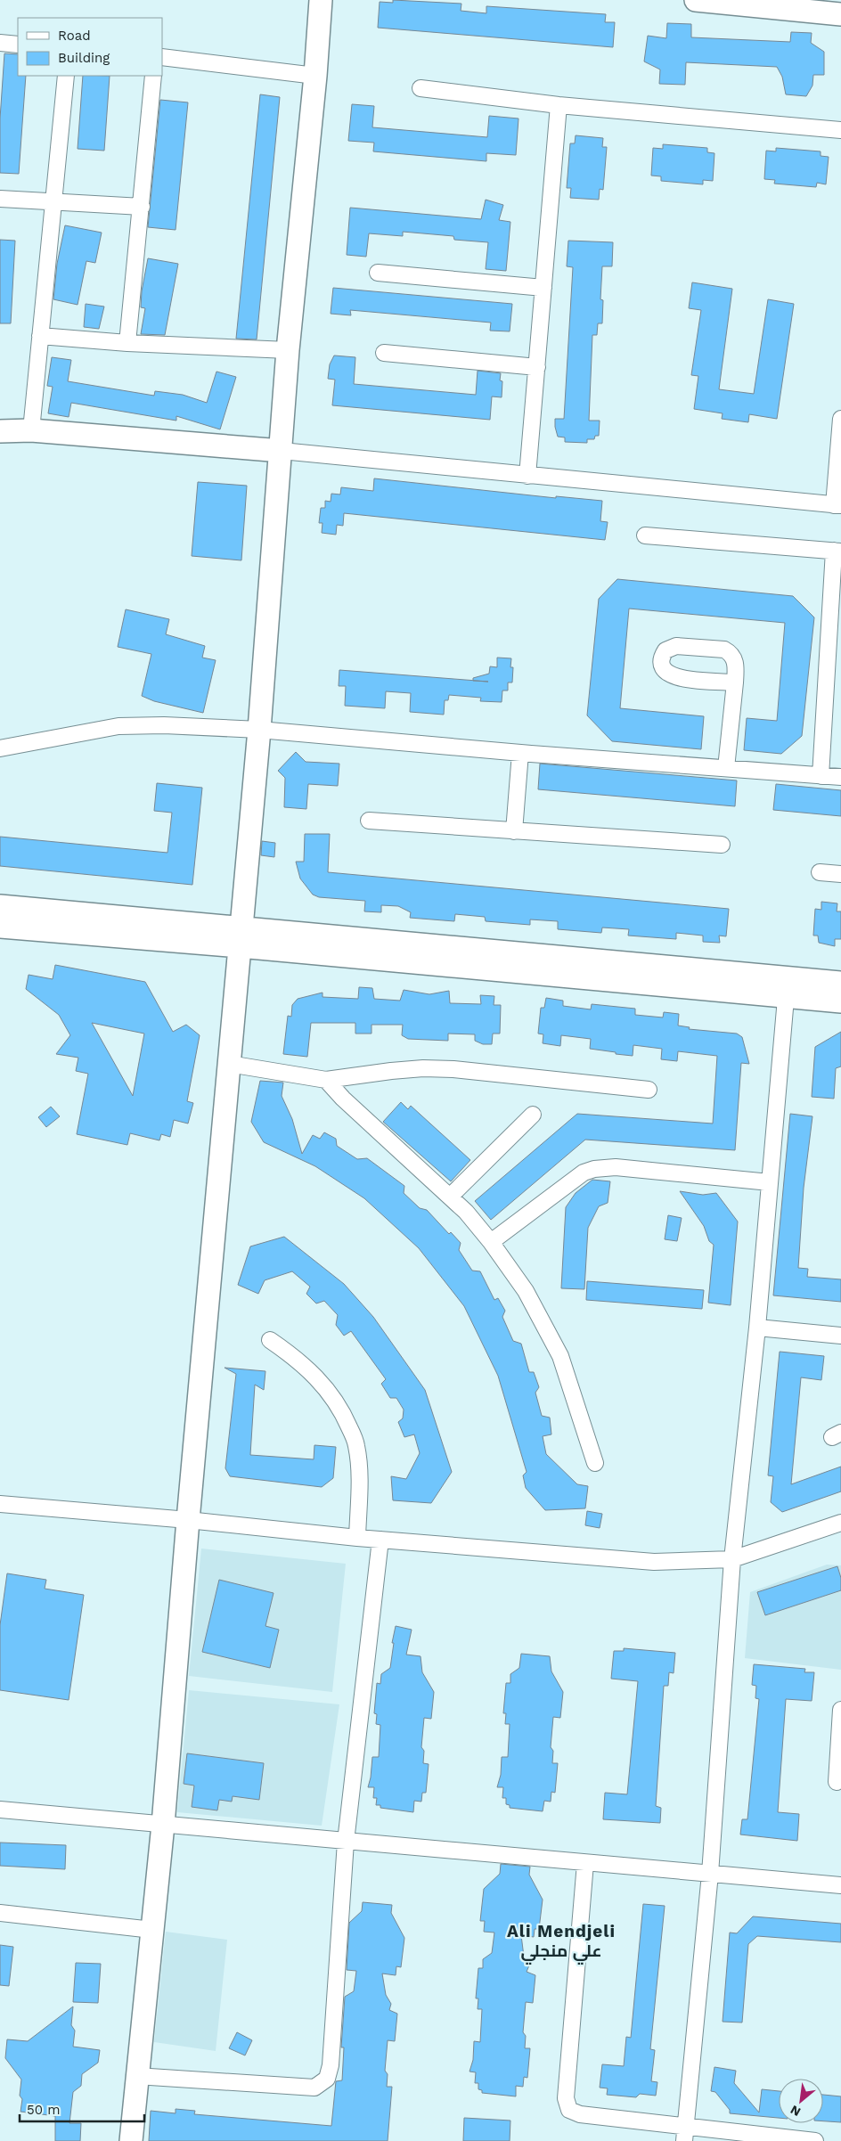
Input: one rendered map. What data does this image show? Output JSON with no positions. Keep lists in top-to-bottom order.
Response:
{
  "districts": ["Ali Mendjeli علي منجلي"],
  "legend": ["Road", "Building"],
  "scale_bar": "50 m",
  "north": "bottom left"
}
